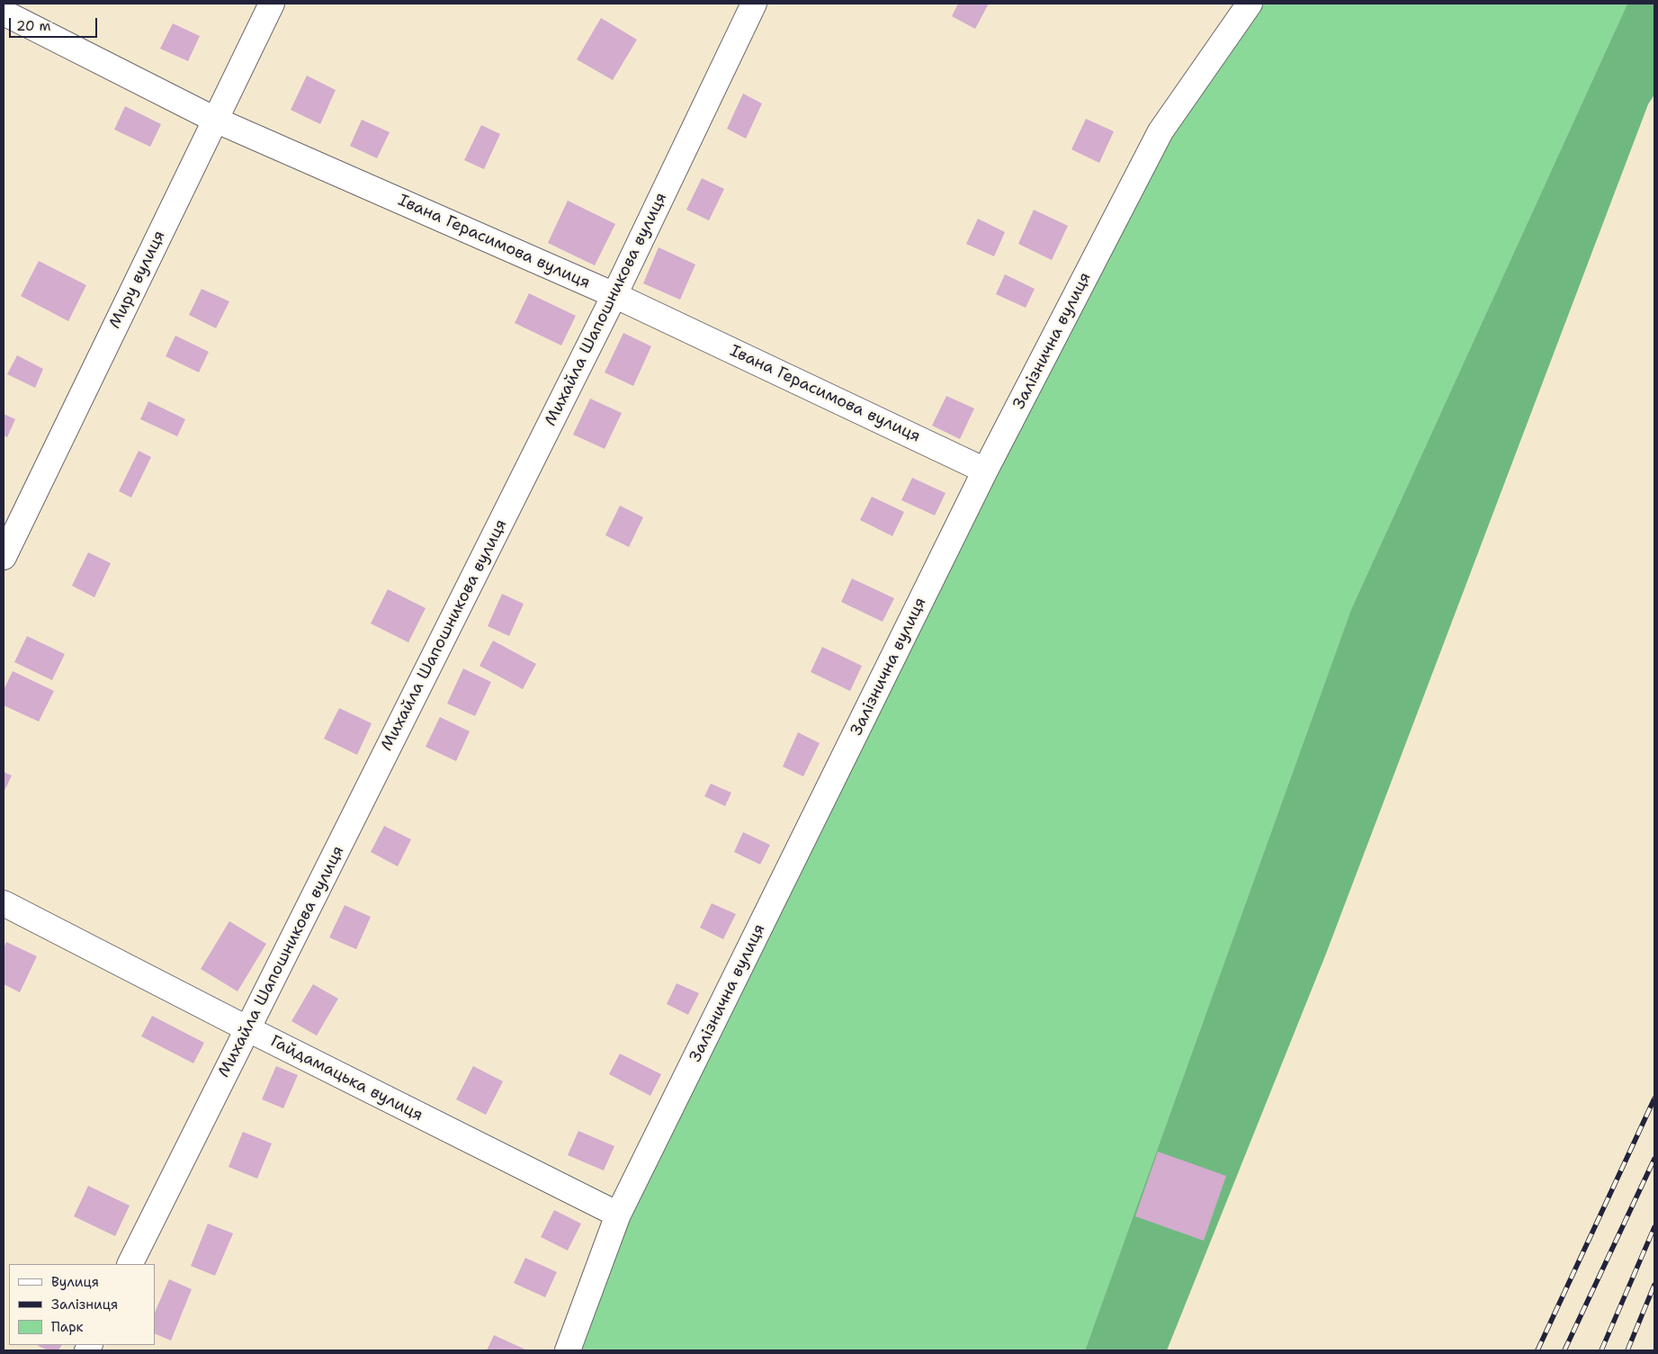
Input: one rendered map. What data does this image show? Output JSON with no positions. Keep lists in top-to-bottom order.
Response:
{
  "streets": {
    "street": [
      "Івана Герасимова вулиця",
      "Миру вулиця",
      "Михайла Шапошникова вулиця",
      "Залізнична вулиця",
      "Гайдамацька вулиця"
    ]
  },
  "crossings": [
    ["Івана Герасимова вулиця", "Миру вулиця"],
    ["Івана Герасимова вулиця", "Михайла Шапошникова вулиця"],
    ["Івана Герасимова вулиця", "Залізнична вулиця"],
    ["Михайла Шапошникова вулиця", "Гайдамацька вулиця"],
    ["Залізнична вулиця", "Гайдамацька вулиця"]
  ],
  "legend": ["Вулиця", "Залізниця", "Парк"],
  "scale_bar": "20 m"
}
